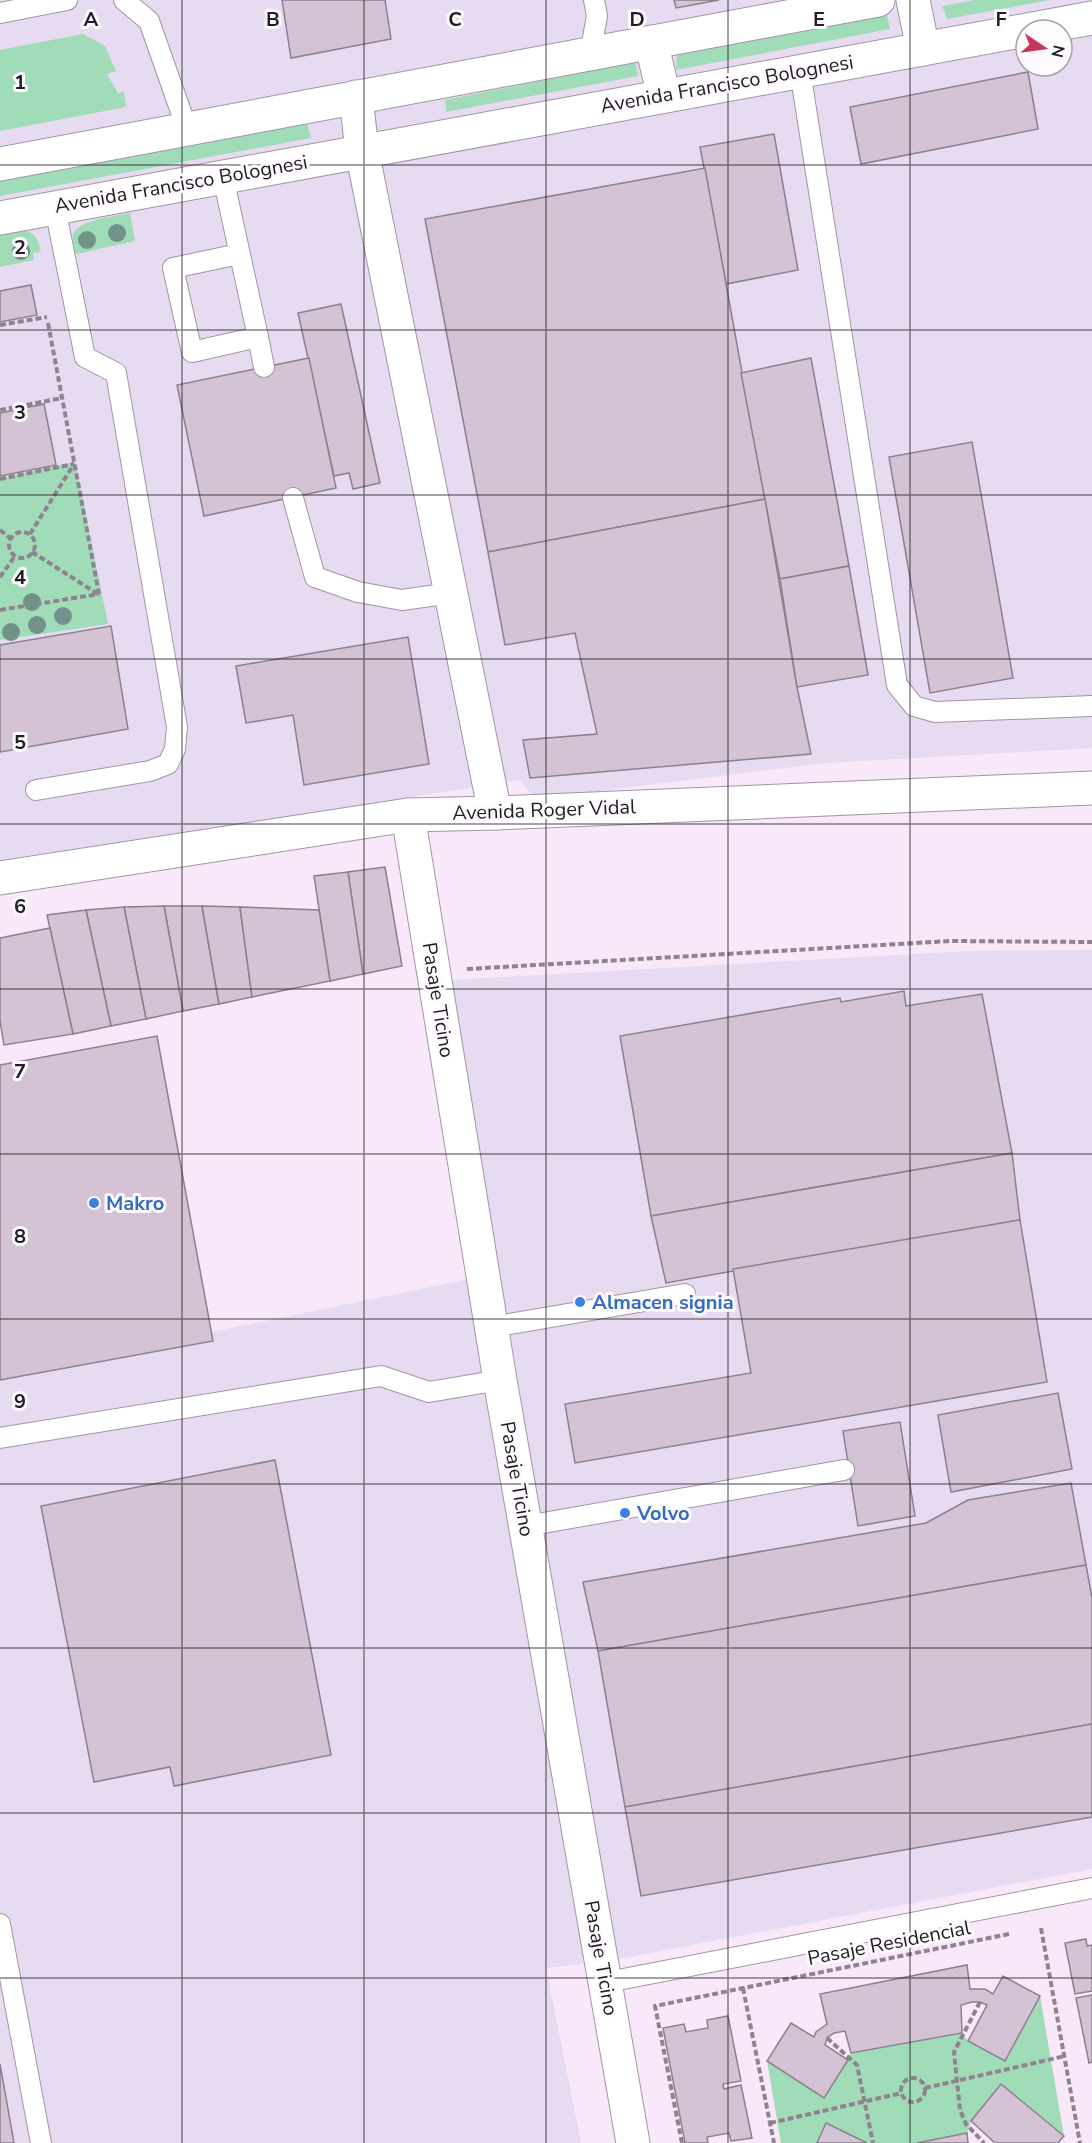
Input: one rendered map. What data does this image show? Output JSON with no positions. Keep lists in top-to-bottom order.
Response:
{
  "streets": {
    "street": ["Avenida Francisco Bolognesi", "Avenida Roger Vidal", "Pasaje Ticino"],
    "path": ["Pasaje Residencial"]
  },
  "crossings": [
    ["Avenida Roger Vidal", "Pasaje Ticino"]
  ],
  "places": ["Makro", "Almacen signia", "Volvo"],
  "north": "right",
  "grid": {
    "columns": [
      "A",
      "B",
      "C",
      "D",
      "E",
      "F"
    ],
    "rows": [
      "1",
      "2",
      "3",
      "4",
      "5",
      "6",
      "7",
      "8",
      "9"
    ]
  }
}
